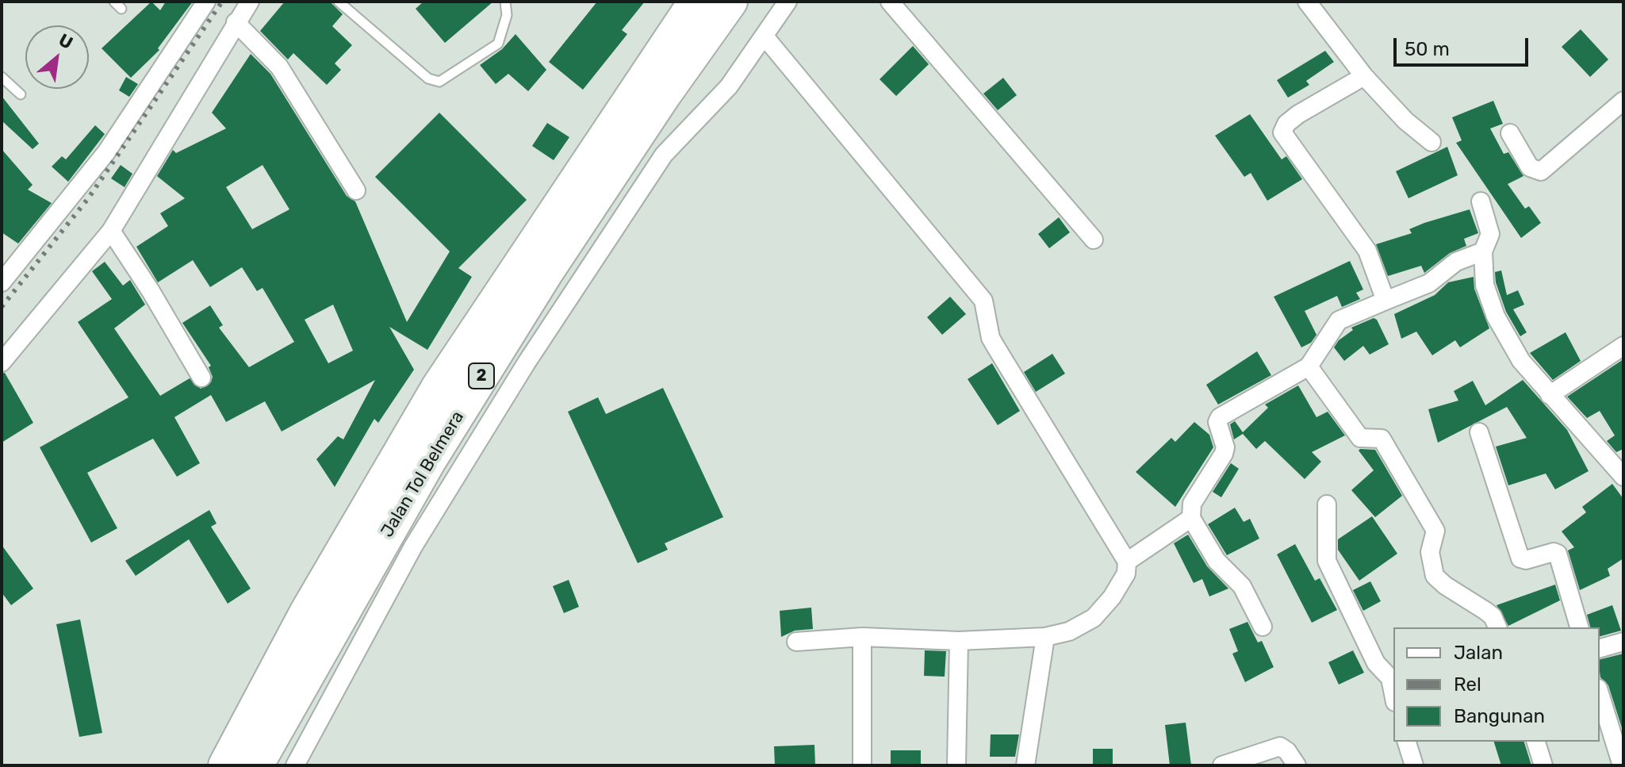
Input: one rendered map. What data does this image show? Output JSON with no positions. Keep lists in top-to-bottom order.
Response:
{
  "streets": {
    "highway": ["2", "Jalan Tol Belmera"]
  },
  "legend": ["Jalan", "Rel", "Bangunan"],
  "scale_bar": "50 m",
  "north": "top right"
}
